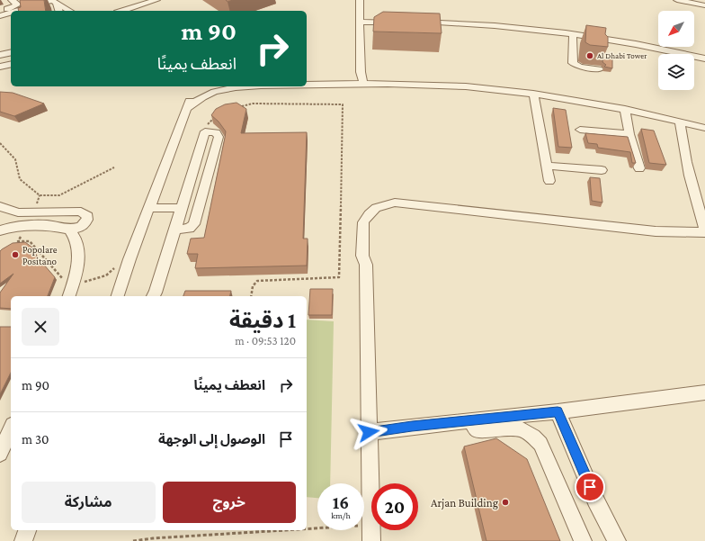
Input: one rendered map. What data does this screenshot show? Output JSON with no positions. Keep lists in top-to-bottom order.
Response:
{
  "places": ["Al Dhabi Tower", "Popolare Positano", "Arjan Building"],
  "north": "bottom left",
  "page": {
    "turn": ["90 m", "انعطف يمينًا"],
    "heading": ["1 دقيقة", "120 m · 09:53"],
    "list": [
      {
        "name": "انعطف يمينًا",
        "value": "90 m"
      },
      {
        "name": "الوصول إلى الوجهة",
        "value": "30 m"
      }
    ],
    "buttons": ["خروج", "مشاركة"],
    "speed": "16 km/h",
    "limit": "20"
  }
}
